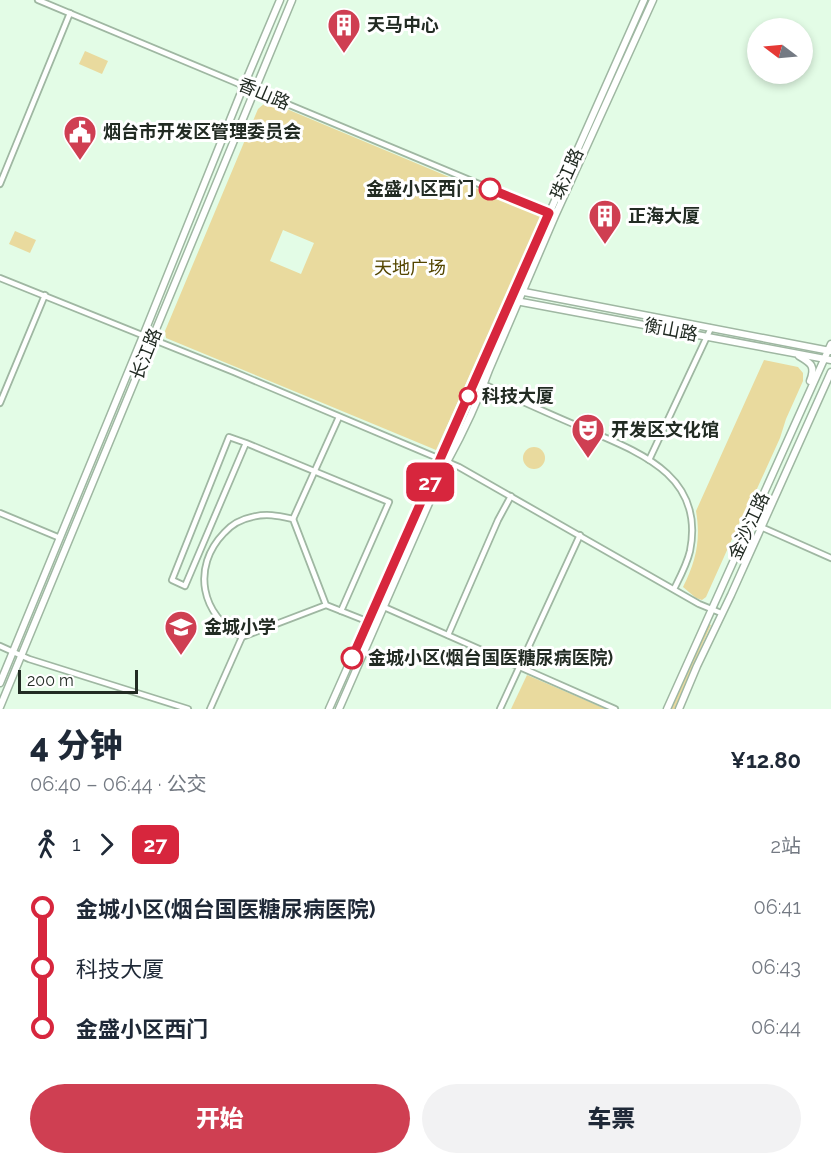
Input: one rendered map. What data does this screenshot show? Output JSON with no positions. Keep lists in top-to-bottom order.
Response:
{
  "streets": {
    "main road": [
      "珠江路",
      "衡山路",
      "长江路",
      "金沙江路"
    ],
    "street": ["香山路"]
  },
  "crossings": [
    ["香山路", "珠江路"],
    ["香山路", "长江路"],
    ["衡山路", "金沙江路"]
  ],
  "parks": ["天地广场"],
  "places": {
    "building": ["天马中心", "正海大厦"],
    "public building": ["烟台市开发区管理委员会"],
    "other": ["金盛小区西门", "科技大厦", "金城小区(烟台国医糖尿病医院)"],
    "theatre": ["开发区文化馆"],
    "school or university": ["金城小学"]
  },
  "lines": ["bus line 27"],
  "scale_bar": "200 m",
  "north": "left",
  "page": {
    "on_map": "27",
    "scale": "200 m",
    "heading": ["4 分钟", "06:40 – 06:44 · 公交", "¥12.80"],
    "legs": ["1", "27", "2站"],
    "list": [
      {
        "name": "金城小区(烟台国医糖尿病医院)",
        "value": "06:41"
      },
      {
        "name": "科技大厦",
        "value": "06:43"
      },
      {
        "name": "金盛小区西门",
        "value": "06:44"
      }
    ],
    "buttons": ["开始", "车票"]
  }
}
